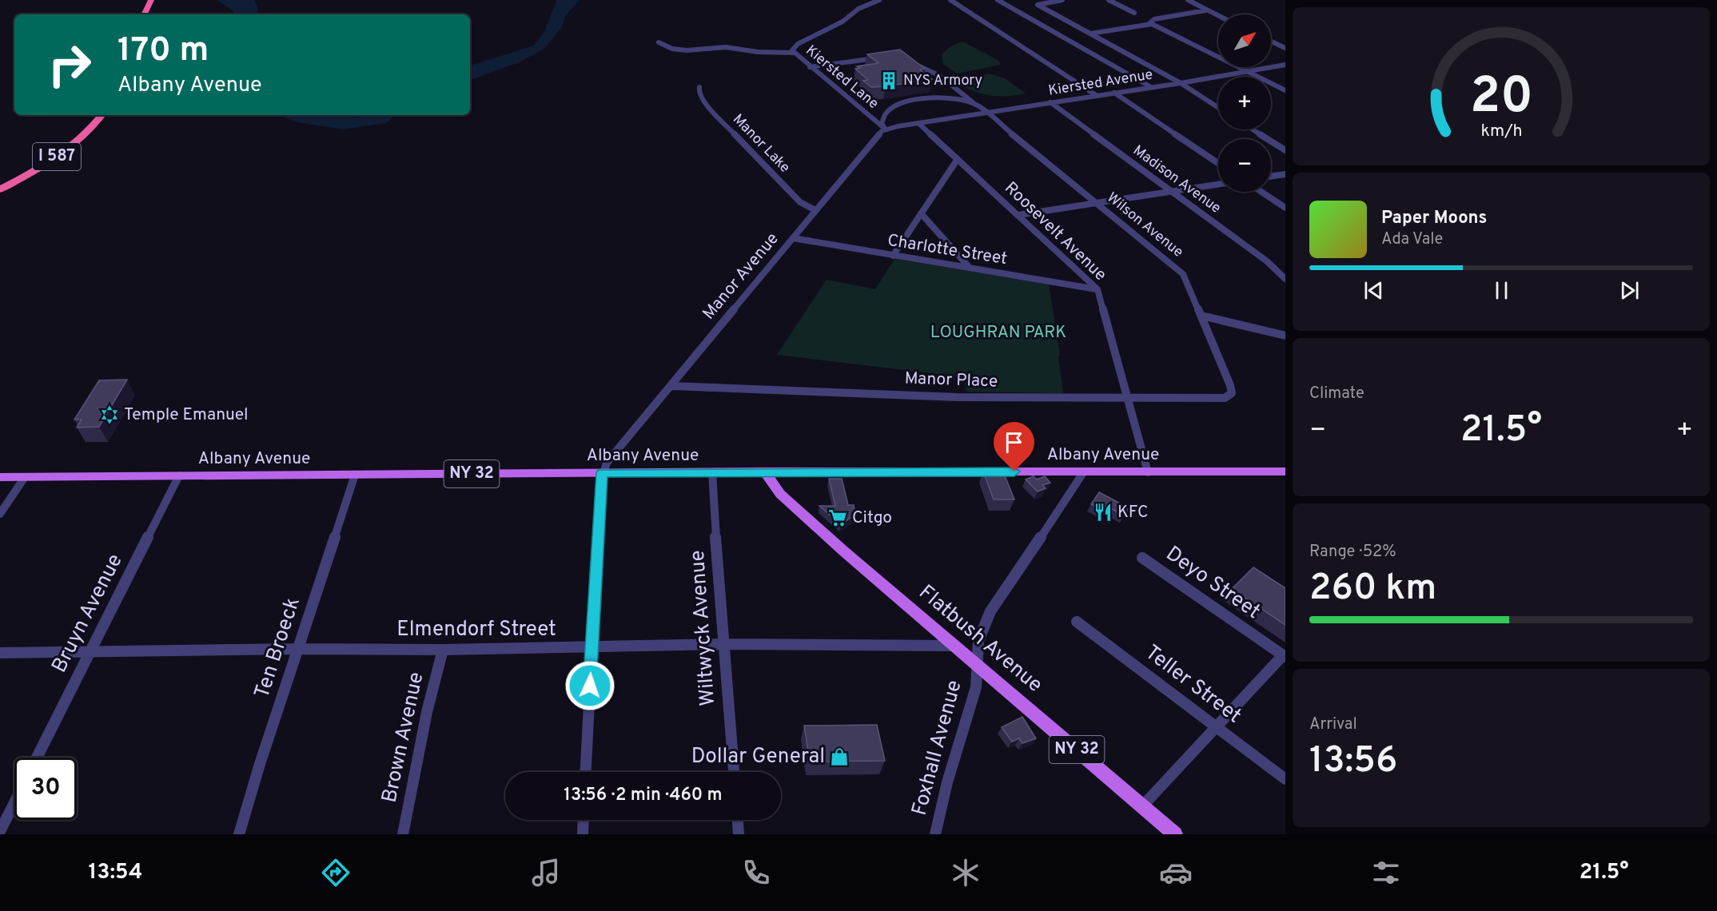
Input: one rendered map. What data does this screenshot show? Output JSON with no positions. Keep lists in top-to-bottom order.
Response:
{
  "streets": {
    "highway": ["I 587"],
    "main road": ["Albany Avenue", "NY 32", "Flatbush Avenue"],
    "street": [
      "Kiersted Lane",
      "Kiersted Avenue",
      "Manor Lake",
      "Madison Avenue",
      "Wilson Avenue",
      "Roosevelt Avenue",
      "Charlotte Street",
      "Manor Avenue",
      "Manor Place",
      "Deyo Street",
      "Bruyn Avenue",
      "Wiltwyck Avenue",
      "Elmendorf Street",
      "Ten Broeck",
      "Teller Street",
      "Brown Avenue",
      "Foxhall Avenue"
    ]
  },
  "crossings": [
    ["Kiersted Lane", "Manor Avenue"],
    ["Kiersted Avenue", "Madison Avenue"],
    ["Kiersted Avenue", "Wilson Avenue"],
    ["Kiersted Avenue", "Roosevelt Avenue"],
    ["Manor Lake", "Manor Avenue"],
    ["Wilson Avenue", "Manor Place"],
    ["Roosevelt Avenue", "Charlotte Street"],
    ["Roosevelt Avenue", "Manor Place"],
    ["Roosevelt Avenue", "Albany Avenue"],
    ["Charlotte Street", "Manor Avenue"],
    ["Manor Avenue", "Manor Place"],
    ["Manor Avenue", "Albany Avenue"],
    ["Albany Avenue", "Bruyn Avenue"],
    ["Albany Avenue", "Wiltwyck Avenue"],
    ["Albany Avenue", "Flatbush Avenue"],
    ["Albany Avenue", "Ten Broeck"],
    ["Albany Avenue", "Foxhall Avenue"],
    ["Bruyn Avenue", "Elmendorf Street"],
    ["Wiltwyck Avenue", "Elmendorf Street"],
    ["Elmendorf Street", "Flatbush Avenue"],
    ["Elmendorf Street", "Ten Broeck"],
    ["Elmendorf Street", "Brown Avenue"],
    ["Flatbush Avenue", "Foxhall Avenue"]
  ],
  "parks": ["LOUGHRAN PARK"],
  "places": {
    "building": ["NYS Armory"],
    "synagogue": ["Temple Emanuel"],
    "restaurant": ["KFC"],
    "supermarket": ["Citgo"],
    "shop": ["Dollar General"]
  },
  "north": "top right",
  "page": {
    "map_buttons": ["+", "−"],
    "turn": ["170 m", "Albany Avenue"],
    "song": ["Paper Moons", "Ada Vale"],
    "tile": [
      "Climate",
      ["Range · 52%", "260 km"],
      ["Arrival", "13:56"]
    ],
    "heat": ["−", "21.5°", "+"],
    "limit": "30",
    "trip": "13:56 · 2 min · 460 m",
    "tabs": ["13:54", "21.5°"],
    "gauge": ["20", "km/h"]
  }
}
